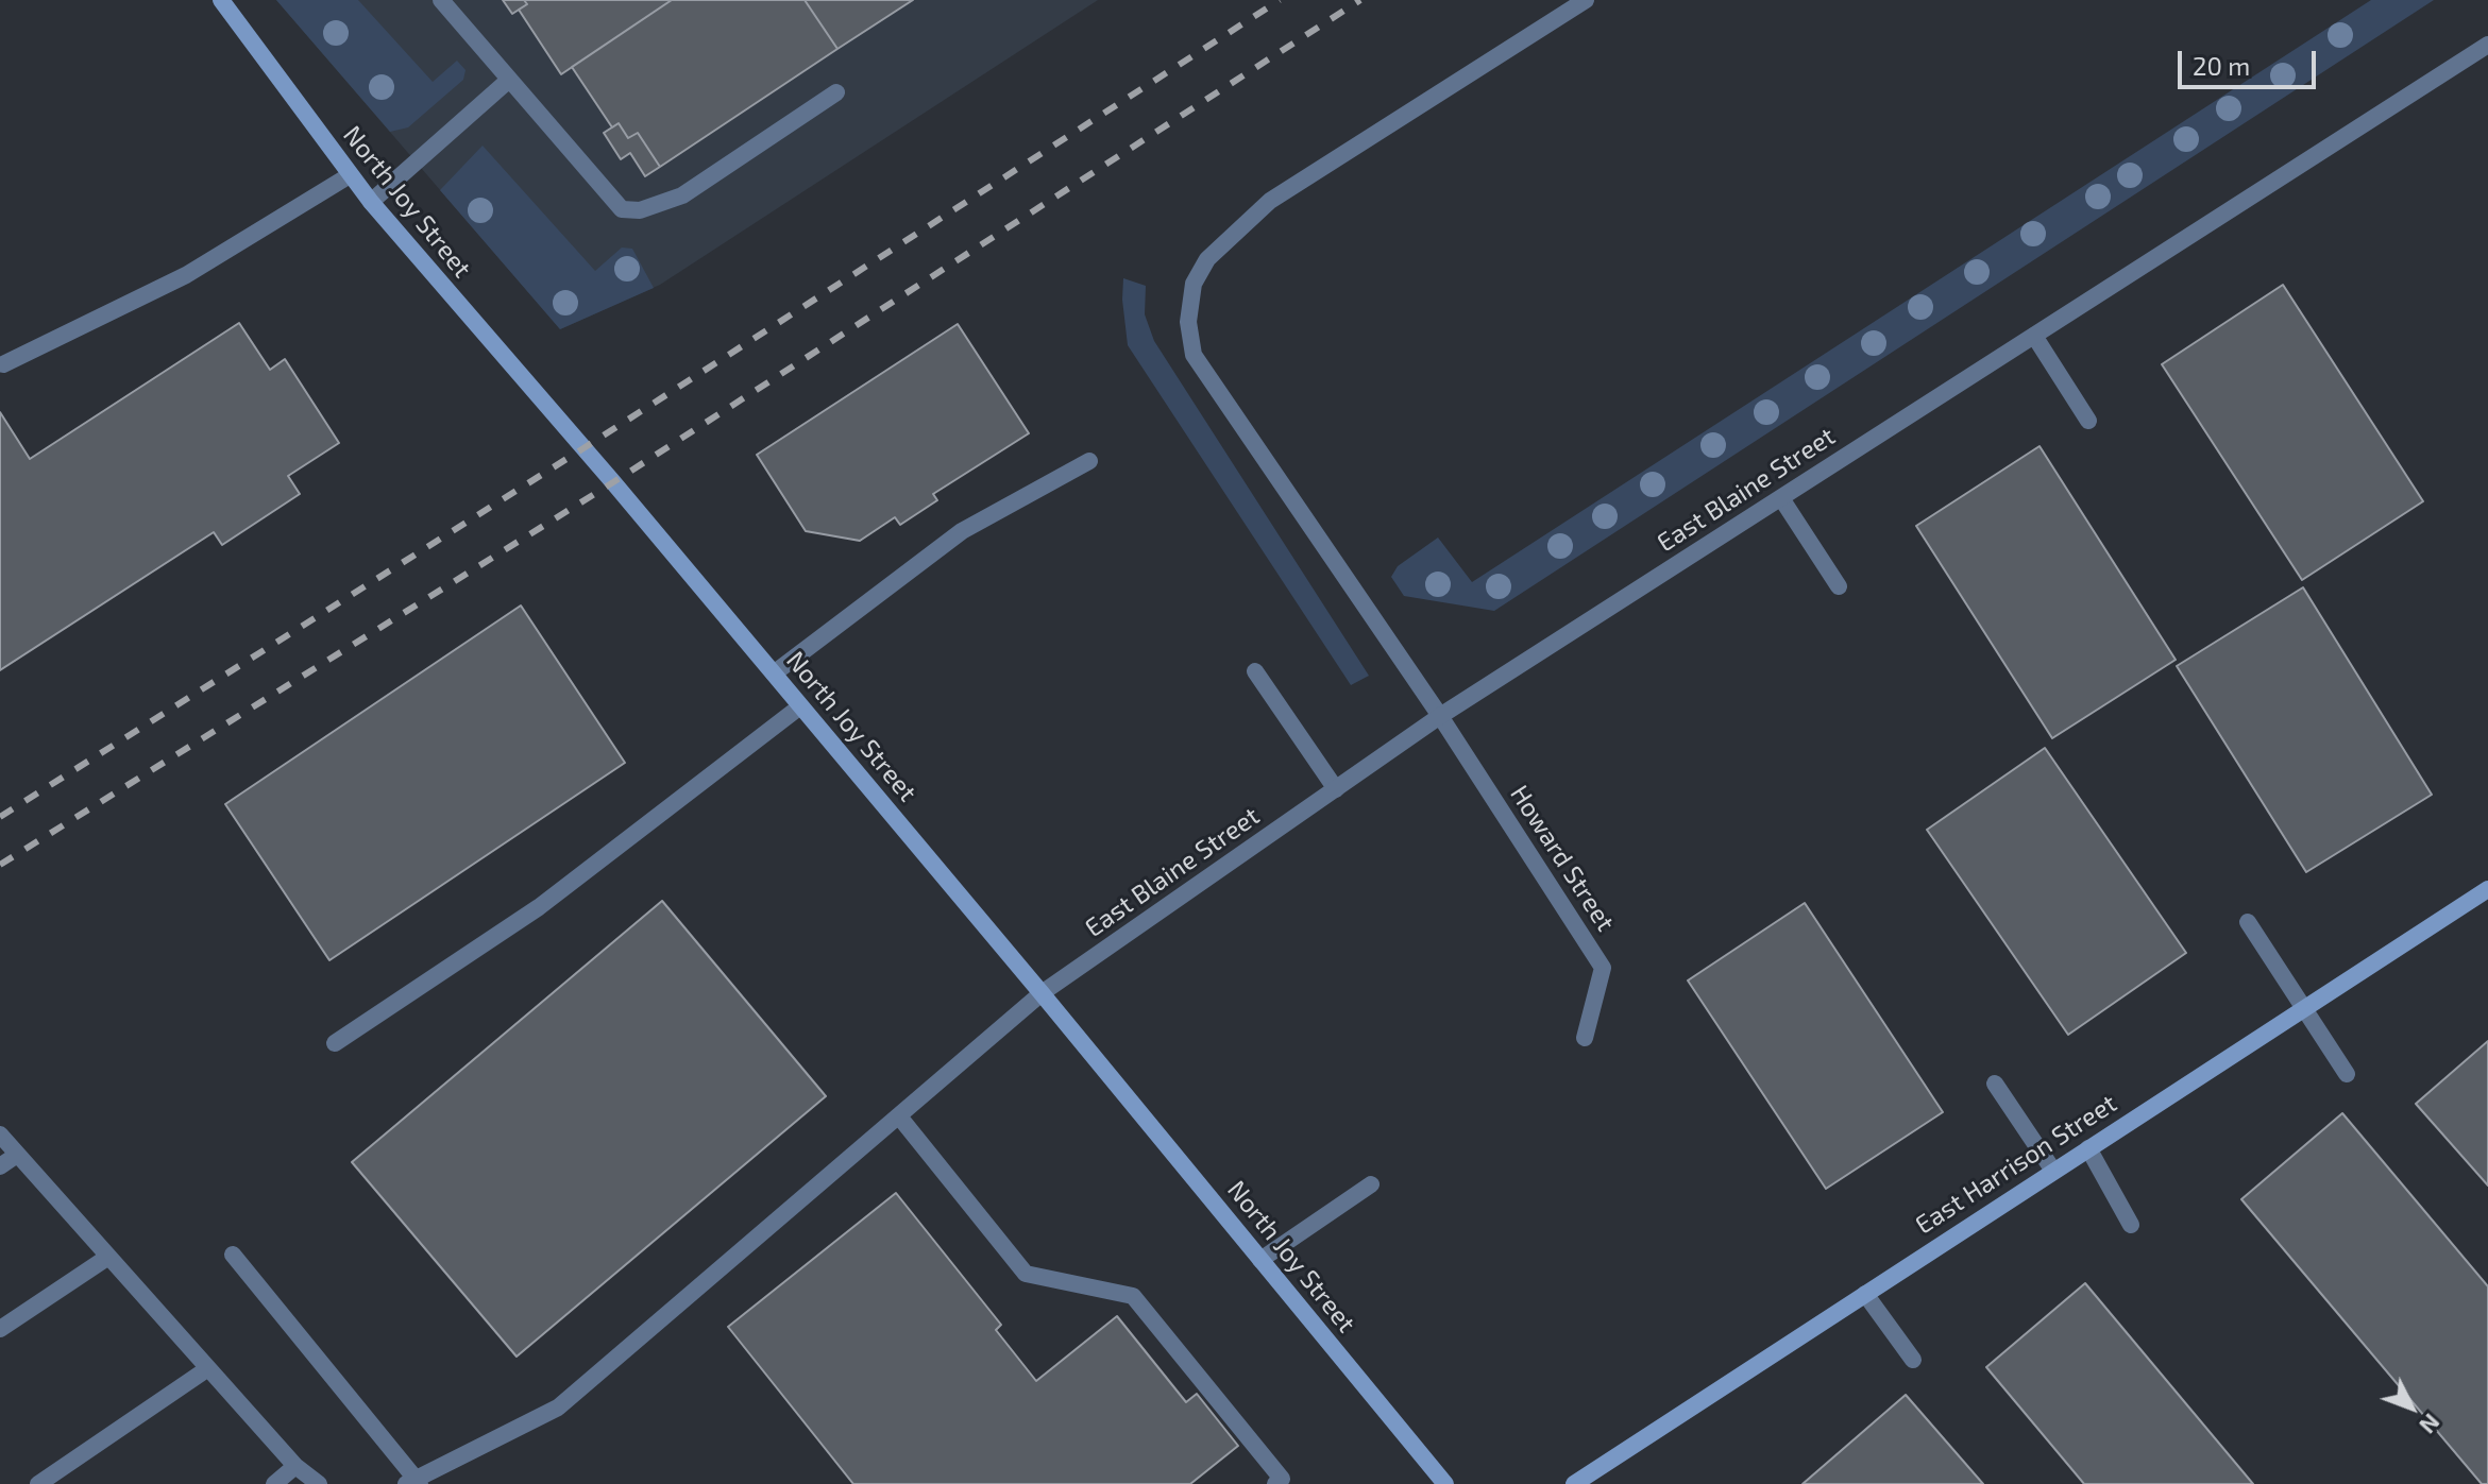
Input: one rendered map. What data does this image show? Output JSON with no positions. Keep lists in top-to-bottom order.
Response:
{
  "streets": {
    "street": [
      "North Joy Street",
      "East Blaine Street",
      "Howard Street",
      "East Harrison Street"
    ]
  },
  "crossings": [
    ["North Joy Street", "East Blaine Street"],
    ["East Blaine Street", "Howard Street"]
  ],
  "scale_bar": "20 m",
  "north": "bottom right"
}
